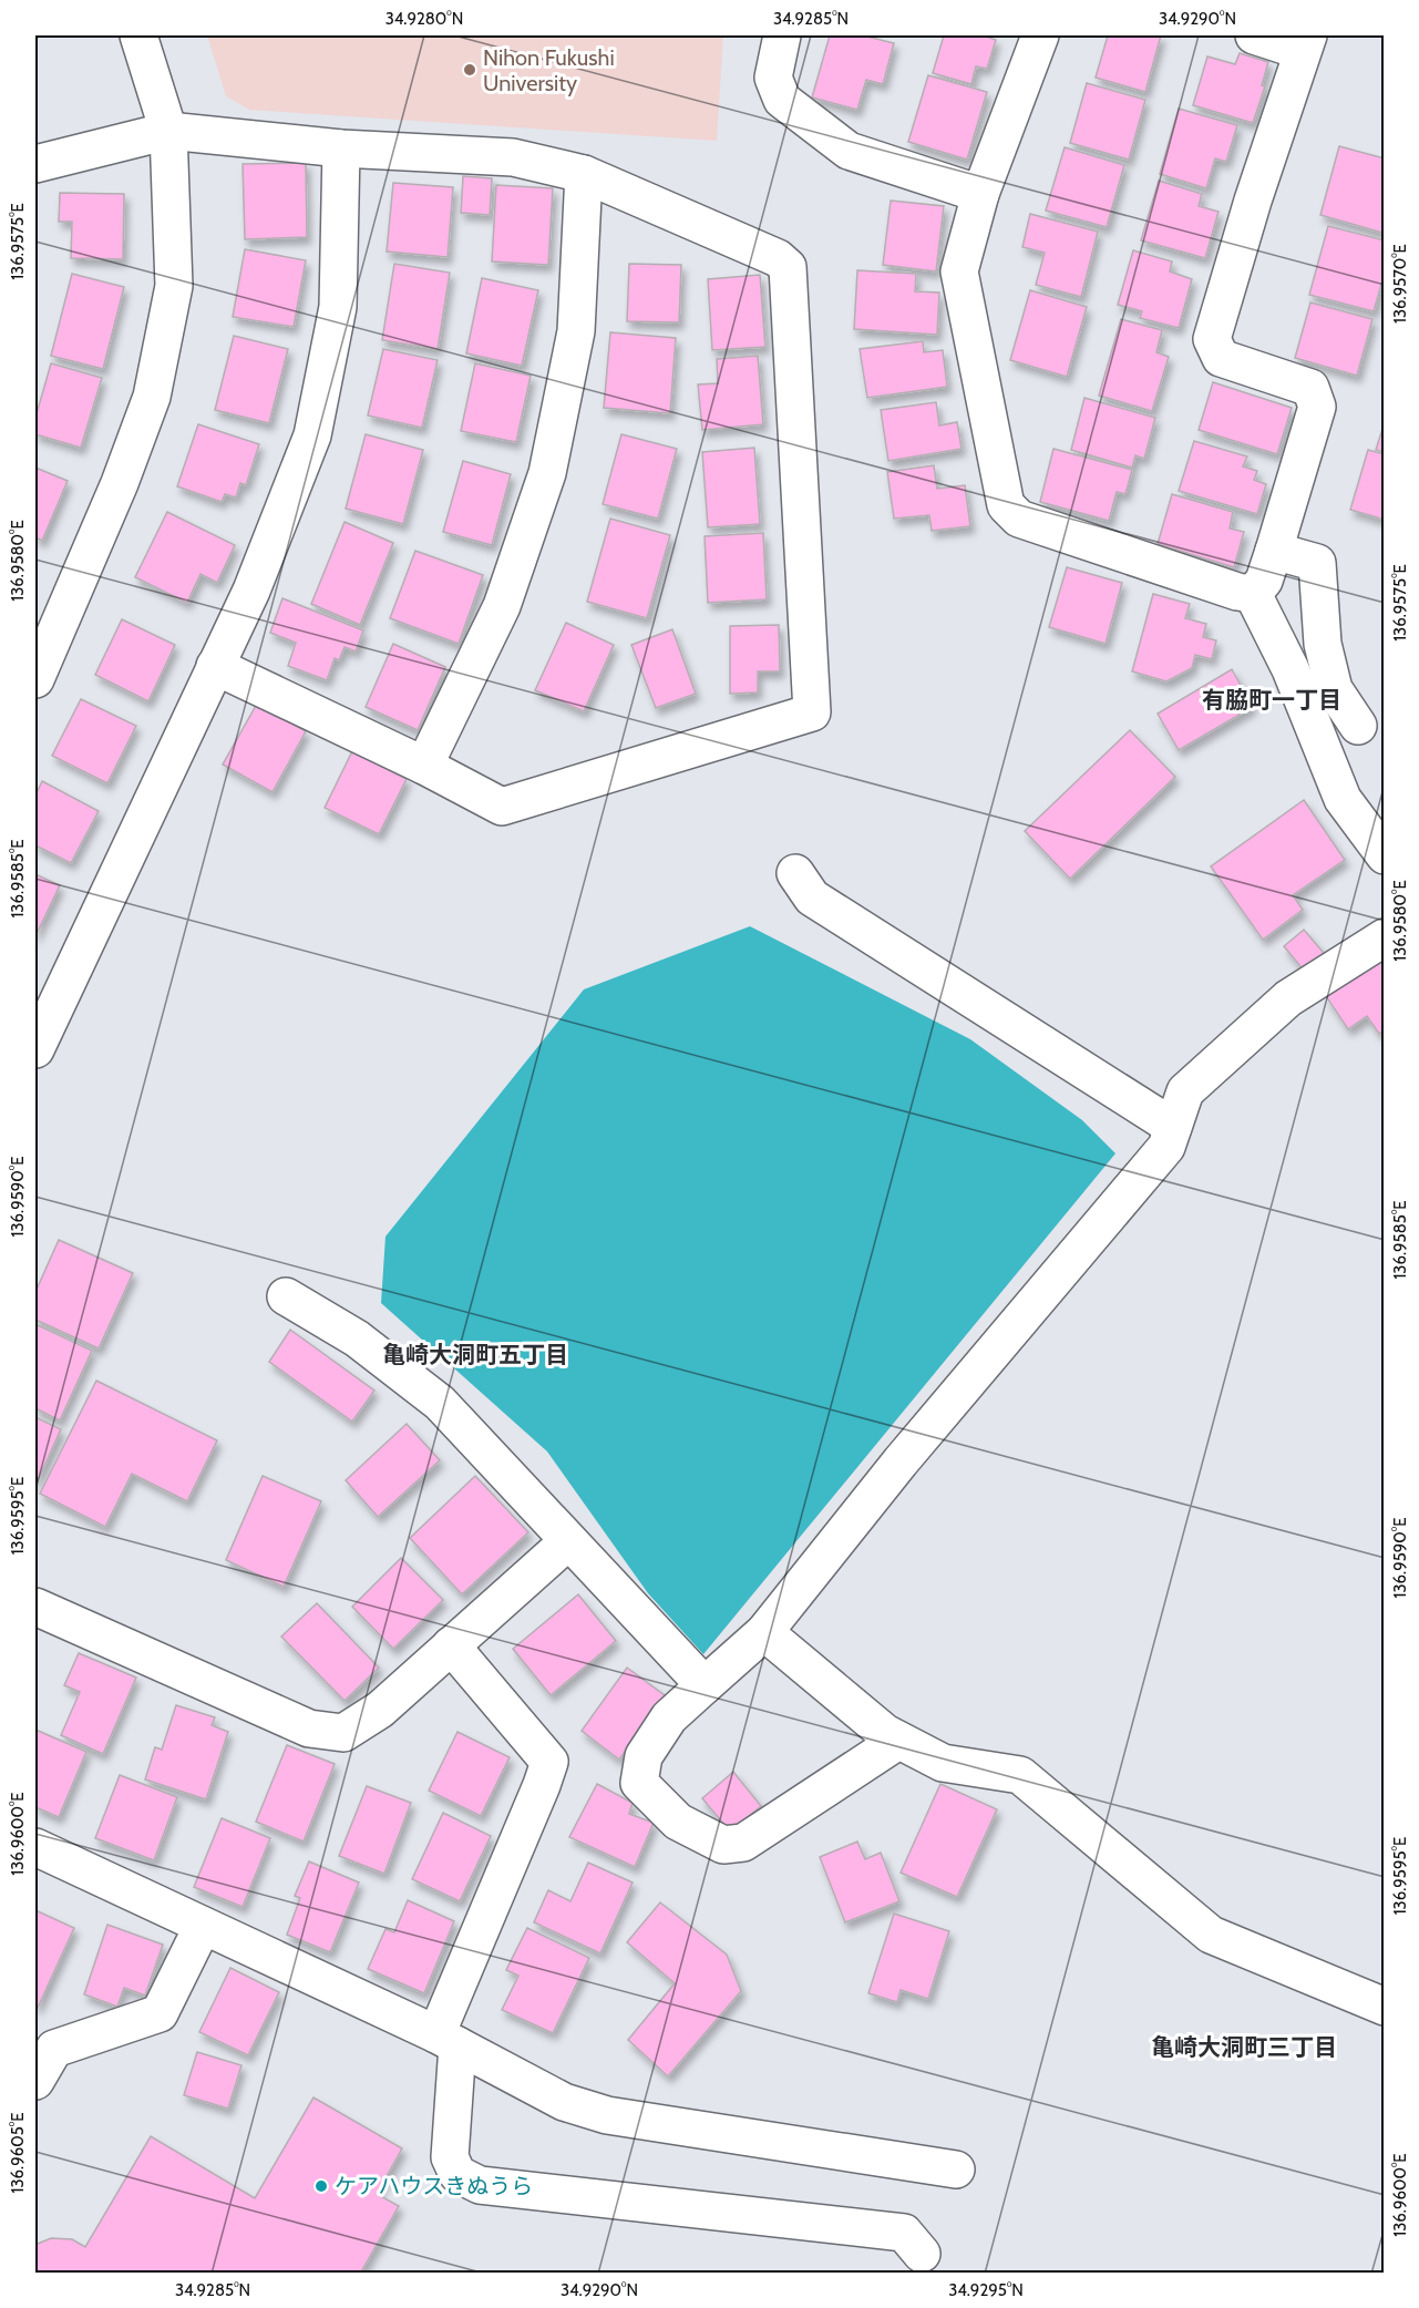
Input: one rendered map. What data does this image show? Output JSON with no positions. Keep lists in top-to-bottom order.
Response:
{
  "districts": ["有脇町一丁目", "亀崎大洞町五丁目", "亀崎大洞町三丁目"],
  "places": ["Nihon Fukushi University", "ケアハウスきぬうら"],
  "coordinates": [
    "34.9280°N",
    "34.9285°N",
    "34.9290°N",
    "136.9575°E",
    "136.9570°E",
    "136.9580°E",
    "136.9585°E",
    "136.9590°E",
    "136.9595°E",
    "136.9600°E",
    "136.9605°E",
    "34.9295°N"
  ]
}
